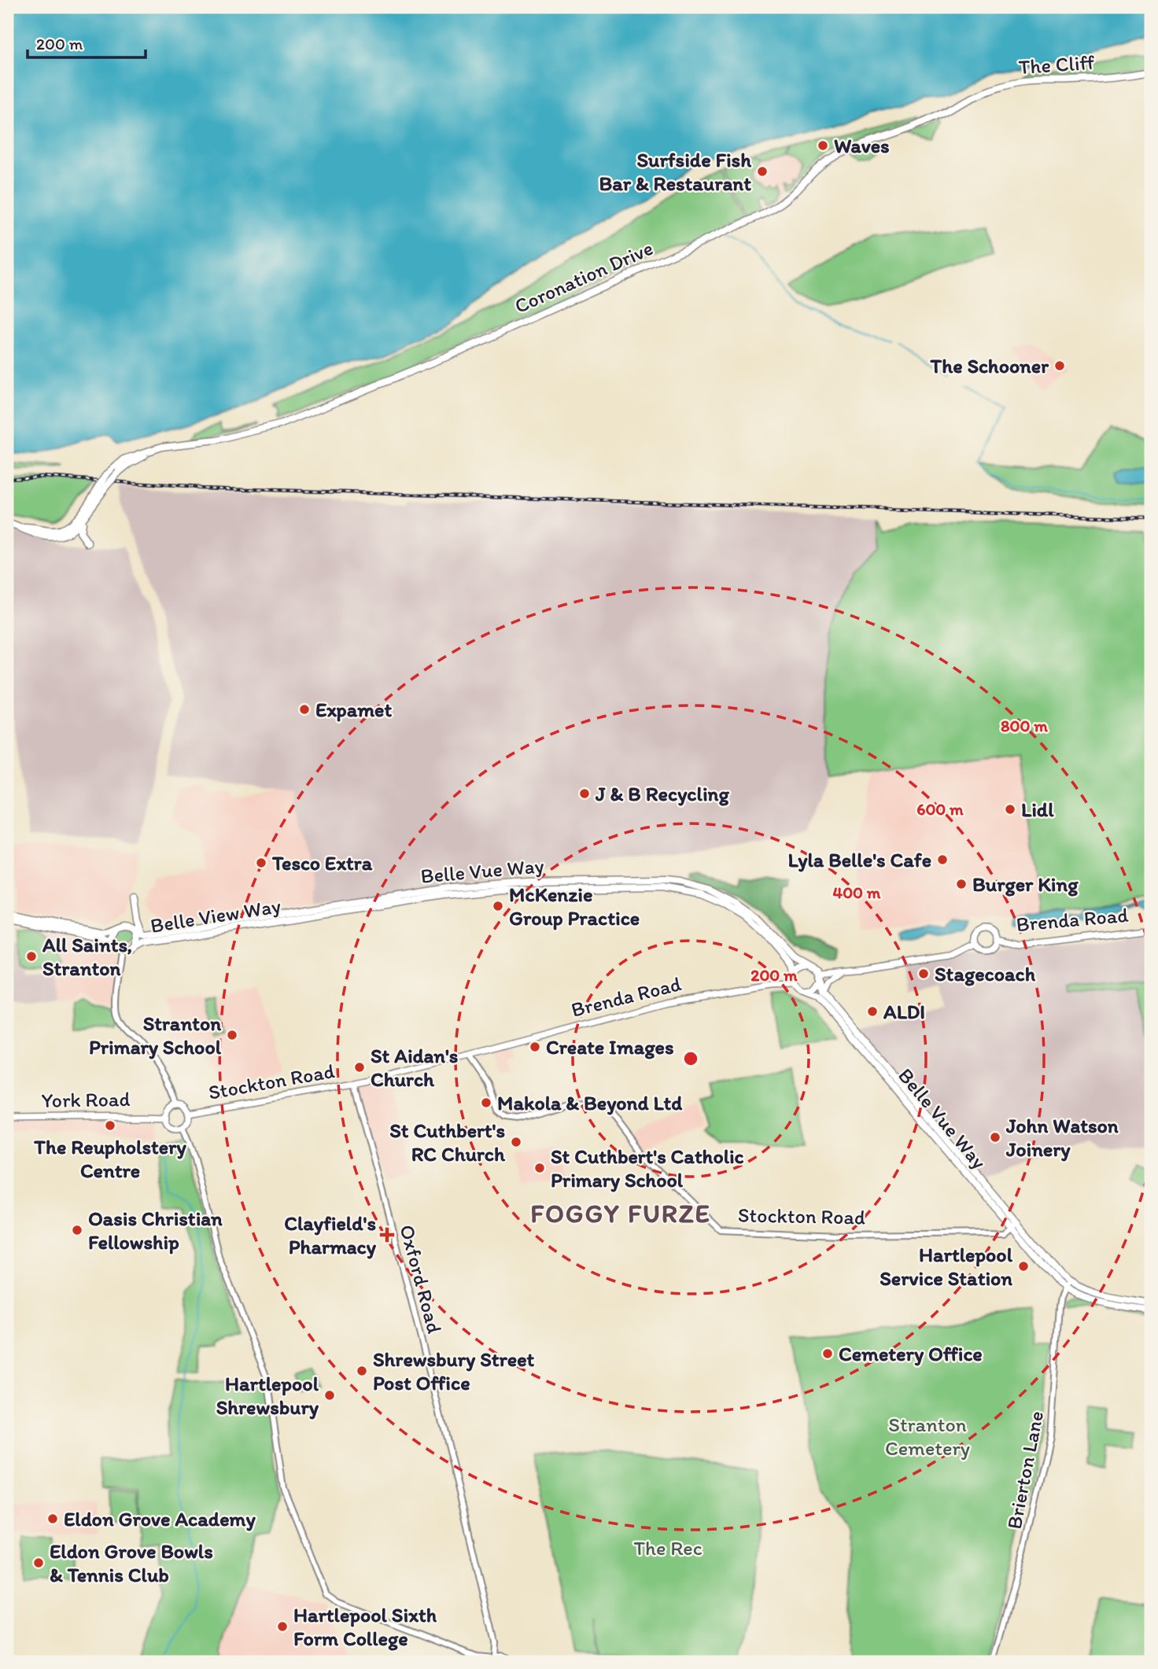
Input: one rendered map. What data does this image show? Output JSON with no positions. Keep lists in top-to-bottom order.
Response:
{
  "streets": {
    "main road": [
      "The Cliff",
      "Coronation Drive",
      "Belle Vue Way",
      "Belle View Way",
      "Brenda Road",
      "Stockton Road",
      "York Road"
    ],
    "street": ["Oxford Road", "Brierton Lane"]
  },
  "crossings": [
    ["The Cliff", "Coronation Drive"],
    ["Belle Vue Way", "Belle View Way"],
    ["Belle Vue Way", "Brenda Road"],
    ["Belle Vue Way", "Stockton Road"],
    ["Belle Vue Way", "Brierton Lane"],
    ["Brenda Road", "Stockton Road"],
    ["Stockton Road", "York Road"],
    ["Stockton Road", "Oxford Road"]
  ],
  "districts": ["FOGGY FURZE"],
  "parks": ["Stranton Cemetery", "The Rec"],
  "places": {
    "other": [
      "Waves",
      "Surfside Fish Bar & Restaurant",
      "The Schooner",
      "Expamet",
      "J & B Recycling",
      "Lidl",
      "Lyla Belle's Cafe",
      "Tesco Extra",
      "Burger King",
      "McKenzie Group Practice",
      "All Saints, Stranton",
      "Stagecoach",
      "ALDI",
      "Stranton Primary School",
      "Create Images",
      "St Aidan's Church",
      "Makola & Beyond Ltd",
      "The Reupholstery Centre",
      "John Watson Joinery",
      "St Cuthbert's RC Church",
      "St Cuthbert's Catholic Primary School",
      "Oasis Christian Fellowship",
      "Hartlepool Service Station",
      "Cemetery Office",
      "Shrewsbury Street Post Office",
      "Hartlepool Shrewsbury",
      "Eldon Grove Academy",
      "Eldon Grove Bowls & Tennis Club",
      "Hartlepool Sixth Form College"
    ],
    "health": ["Clayfield's Pharmacy"]
  },
  "scale_bar": "200 m",
  "rings": [
    "800 m",
    "600 m",
    "400 m",
    "200 m"
  ]
}
